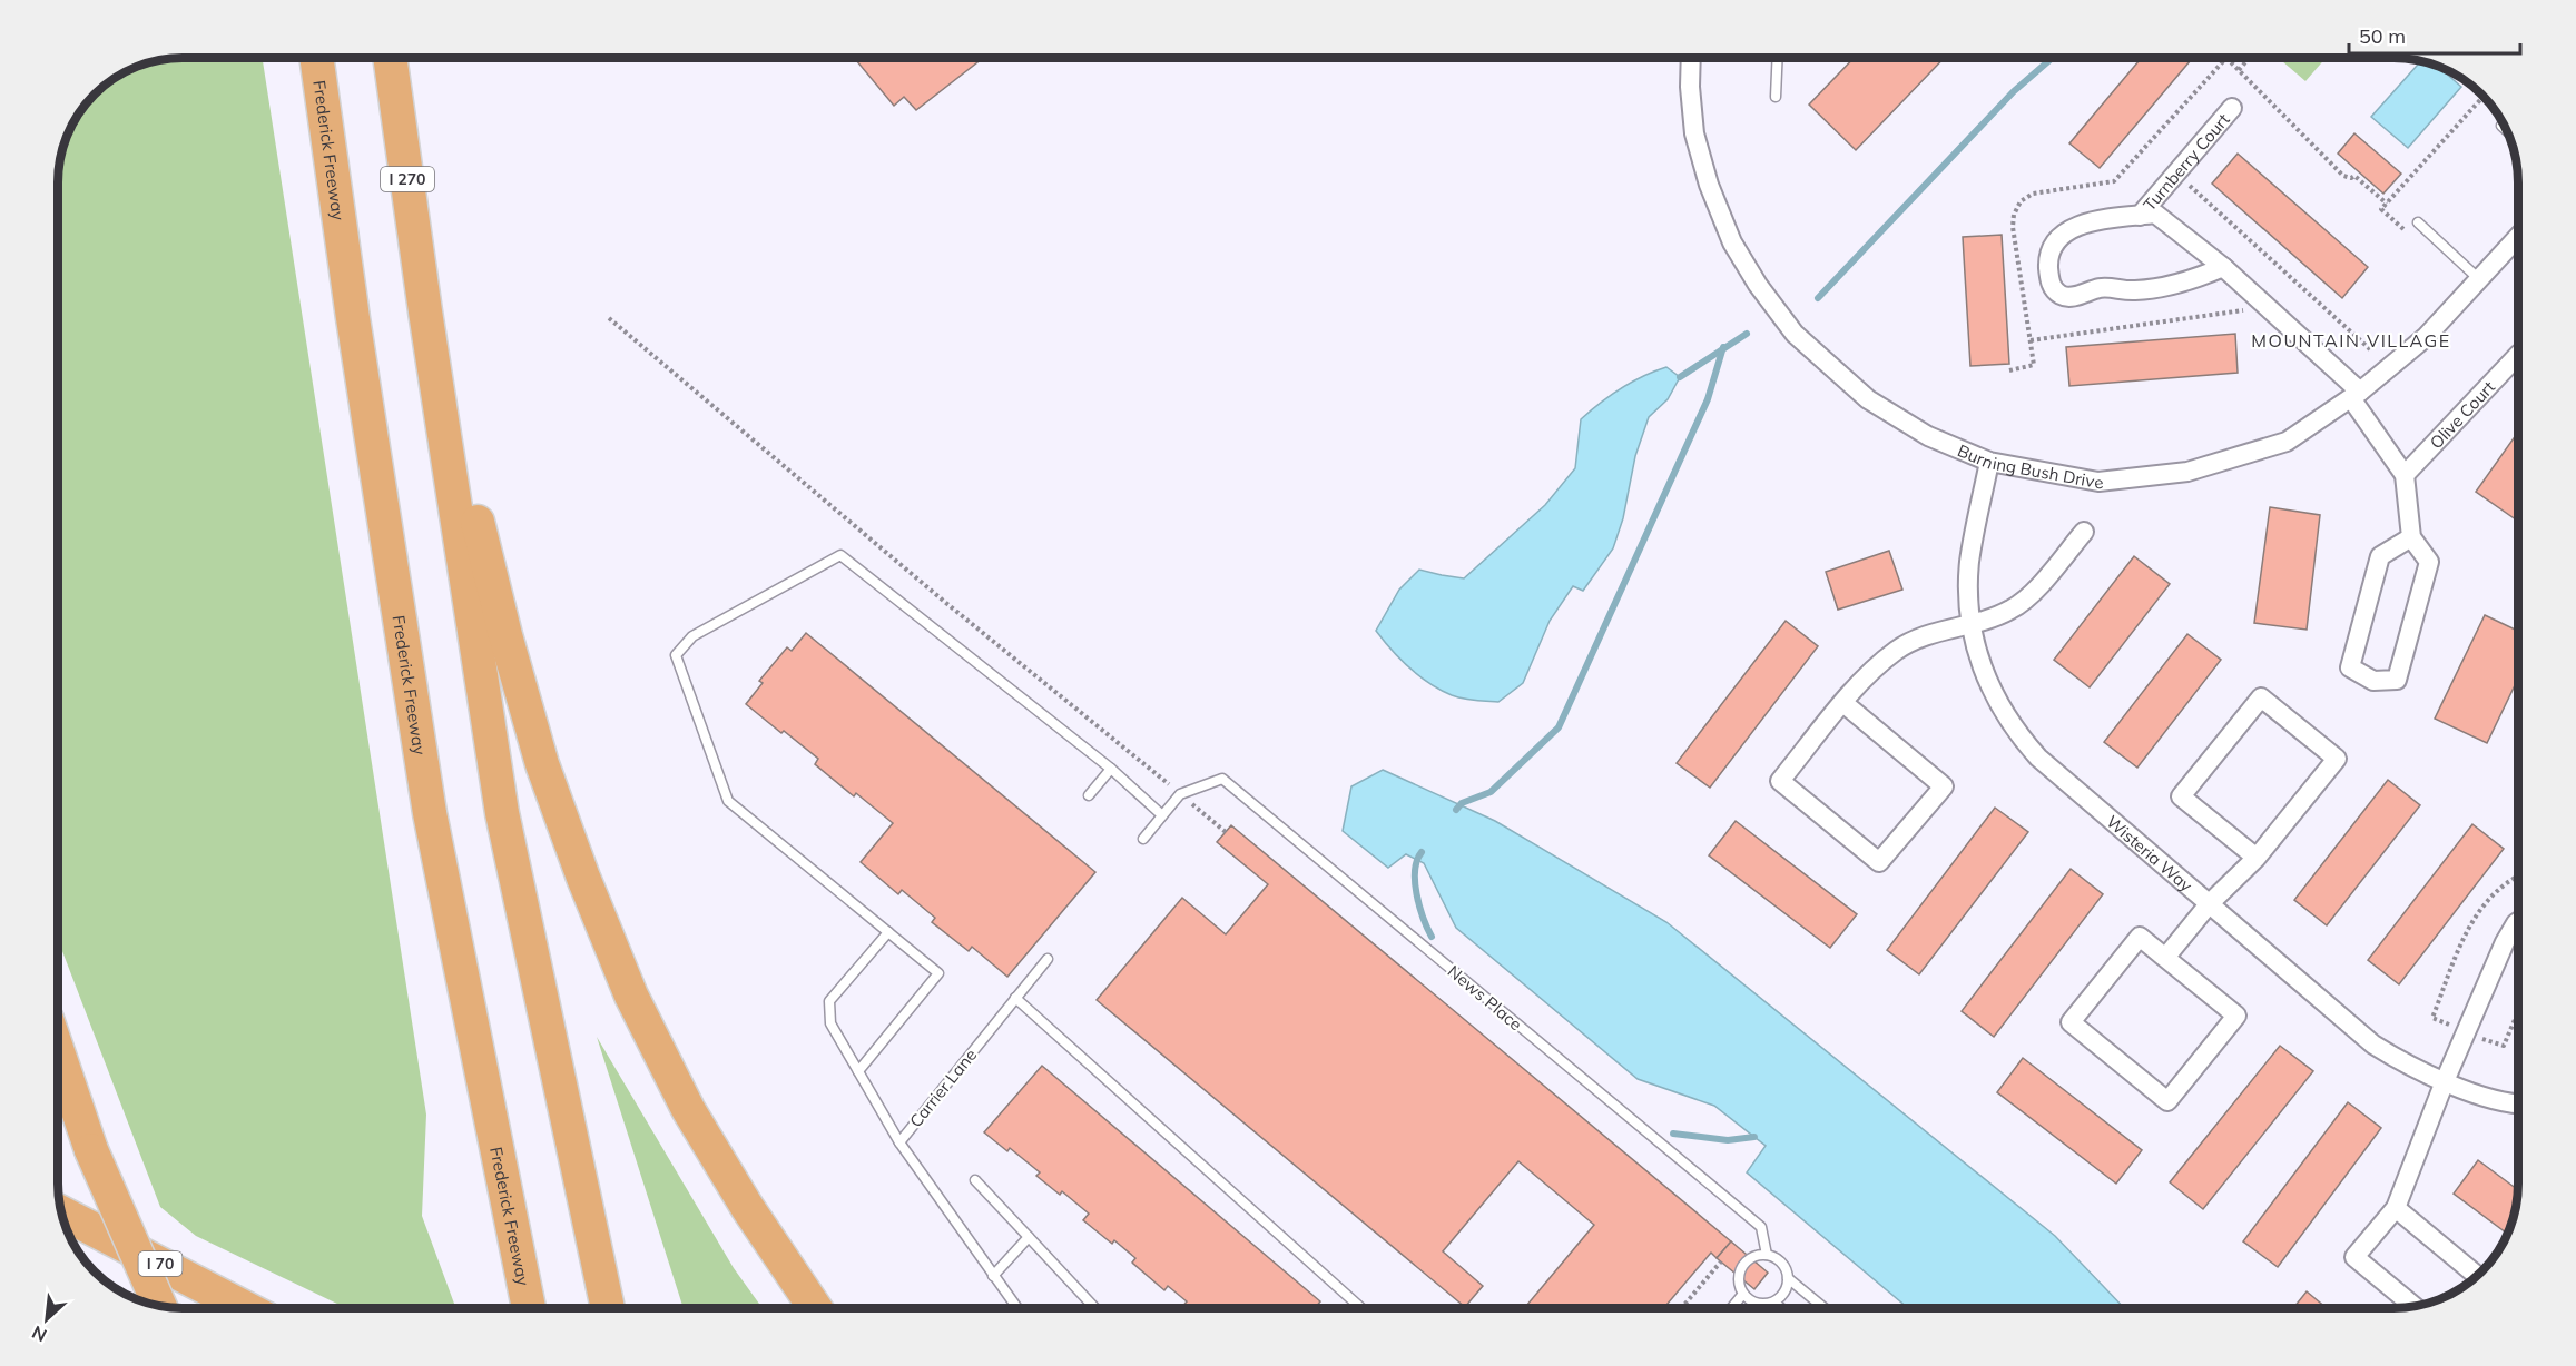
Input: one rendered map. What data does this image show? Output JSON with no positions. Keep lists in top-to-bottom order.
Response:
{
  "streets": {
    "highway": ["Frederick Freeway", "I 270", "I 70"],
    "street": [
      "Turnberry Court",
      "Olive Court",
      "Burning Bush Drive",
      "Wisteria Way"
    ],
    "lane": ["News Place", "Carrier Lane"]
  },
  "crossings": [
    ["Turnberry Court", "Olive Court"],
    ["Turnberry Court", "Burning Bush Drive"],
    ["Burning Bush Drive", "Wisteria Way"]
  ],
  "districts": ["MOUNTAIN VILLAGE"],
  "scale_bar": "50 m",
  "north": "bottom left"
}
